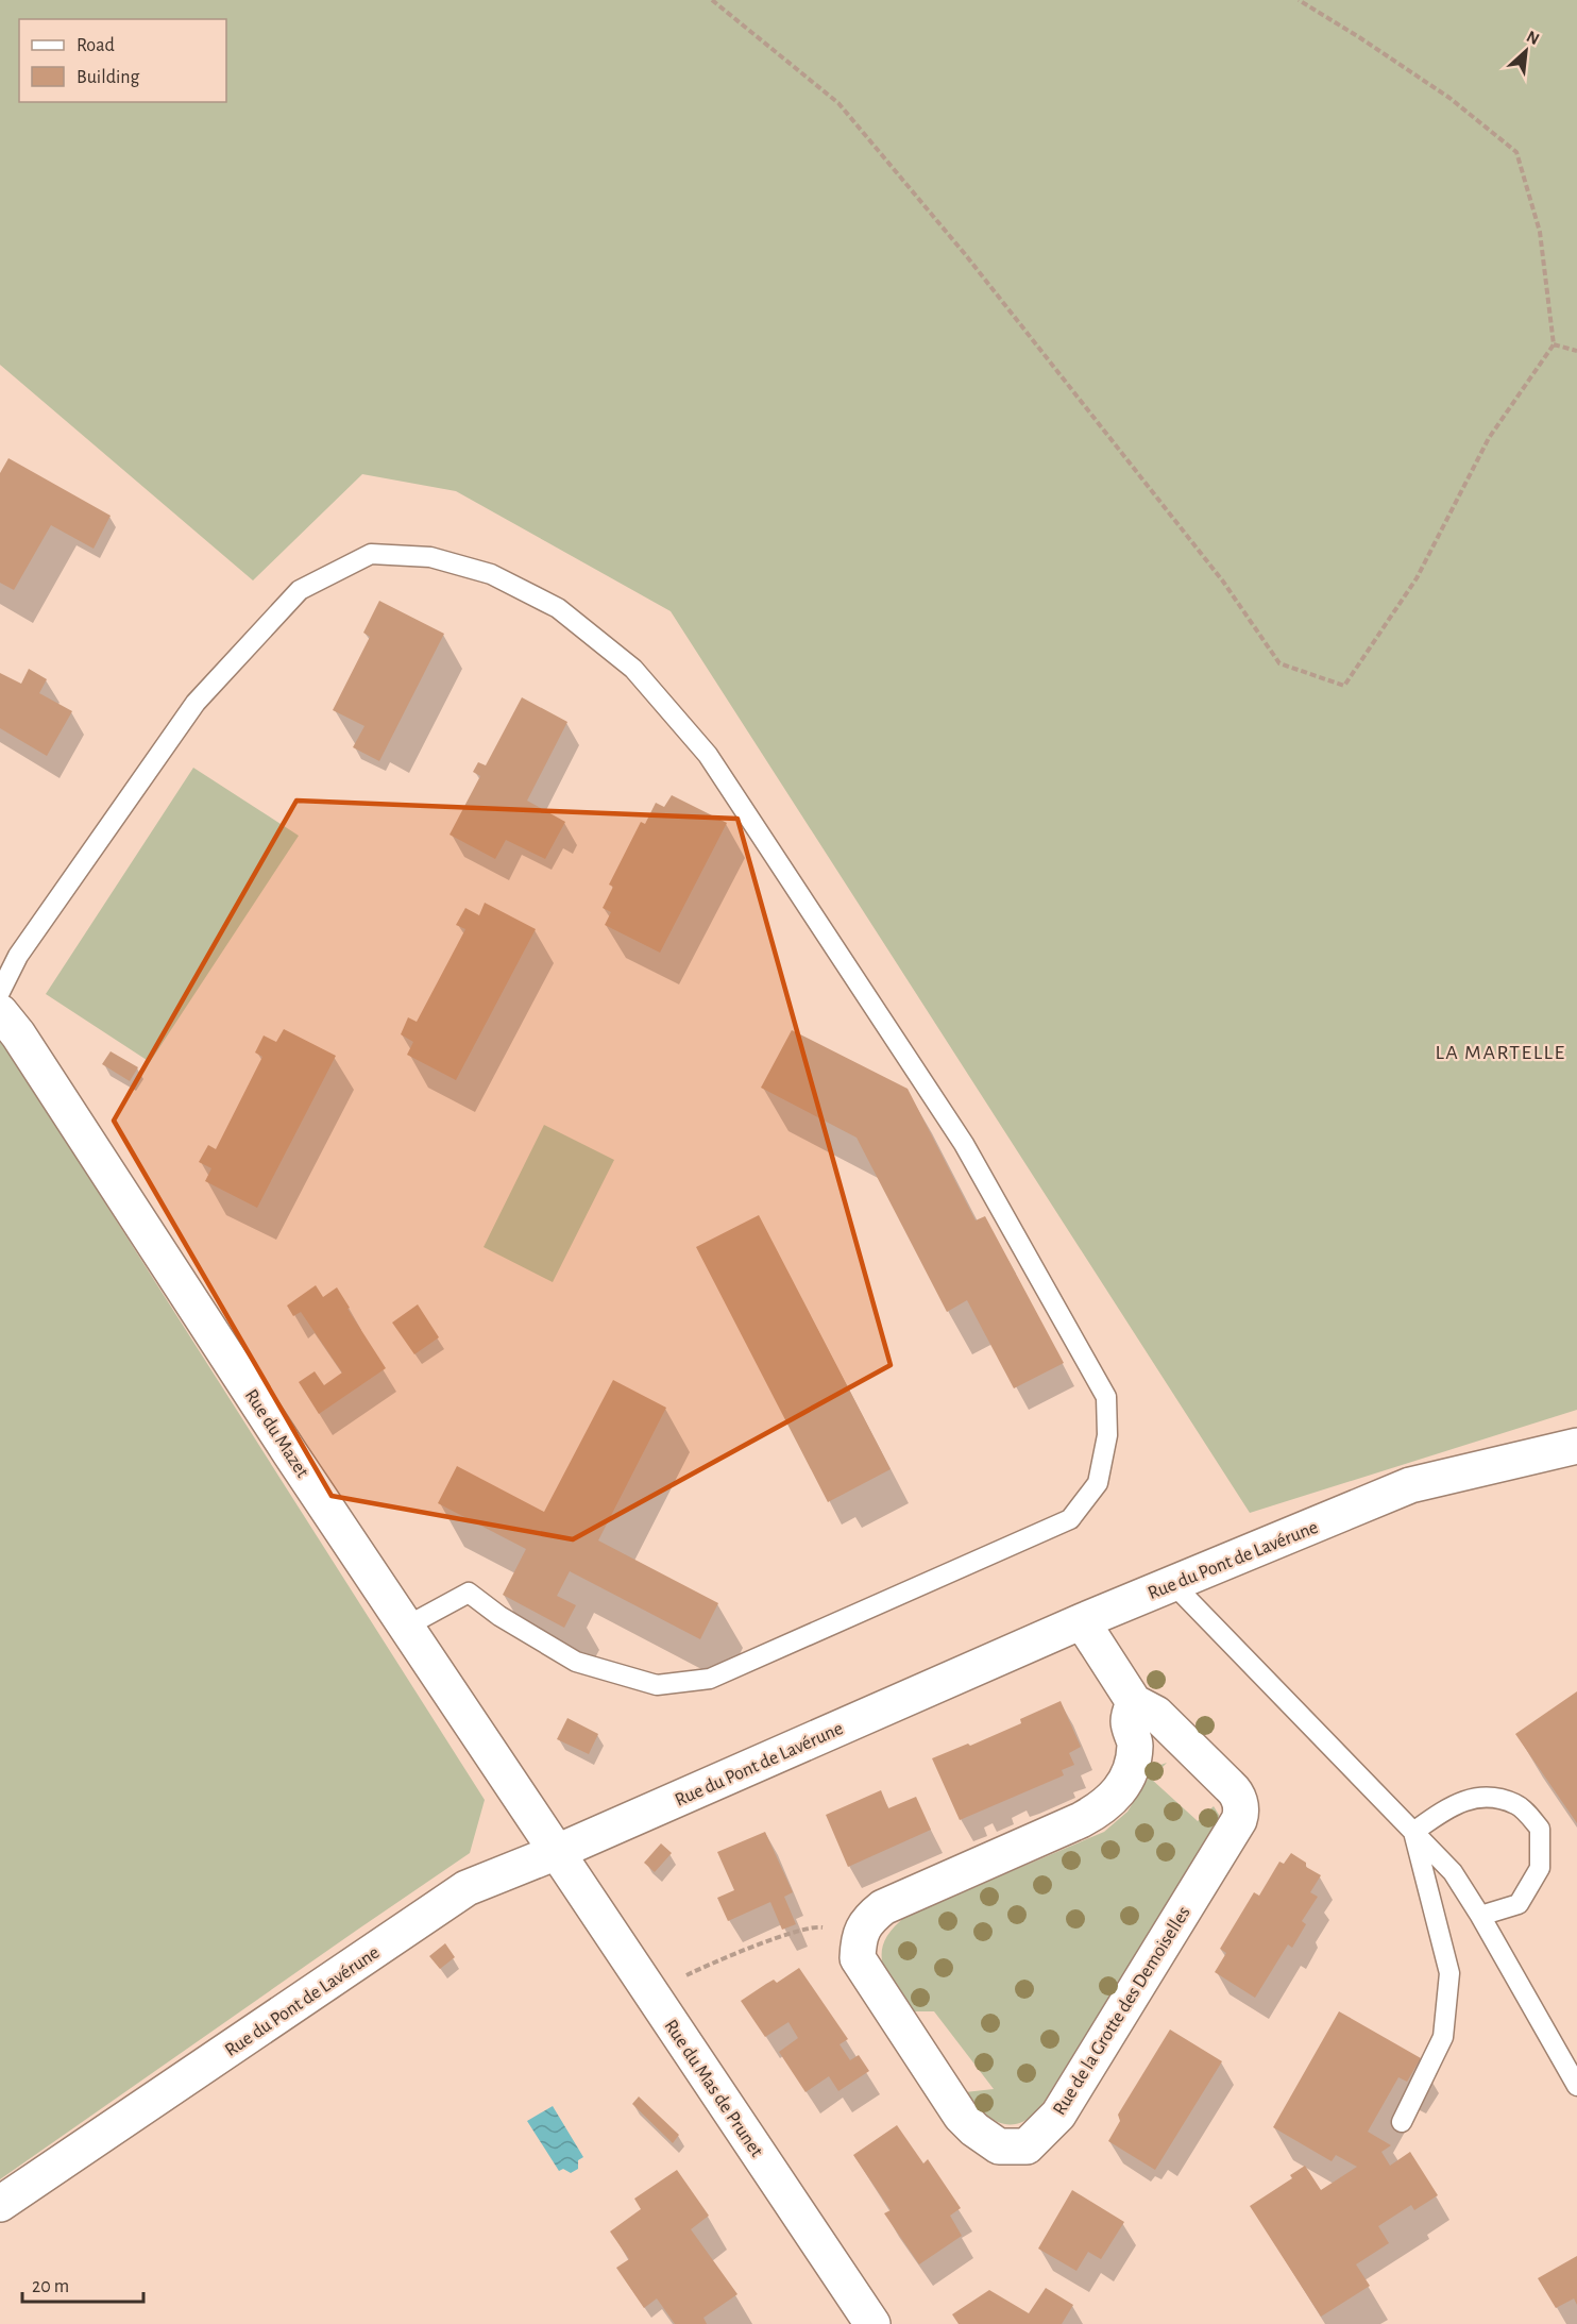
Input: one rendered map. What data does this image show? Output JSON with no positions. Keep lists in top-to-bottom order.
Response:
{
  "streets": {
    "street": [
      "Rue du Mazet",
      "Rue du Pont de Lavérune",
      "Rue de la Grotte des Demoiselles",
      "Rue du Mas de Prunet"
    ]
  },
  "crossings": [
    ["Rue du Mazet", "Rue du Pont de Lavérune"],
    ["Rue du Mazet", "Rue du Mas de Prunet"],
    ["Rue du Pont de Lavérune", "Rue de la Grotte des Demoiselles"],
    ["Rue du Pont de Lavérune", "Rue du Mas de Prunet"]
  ],
  "districts": ["LA MARTELLE"],
  "legend": ["Road", "Building"],
  "scale_bar": "20 m",
  "north": "top right"
}
